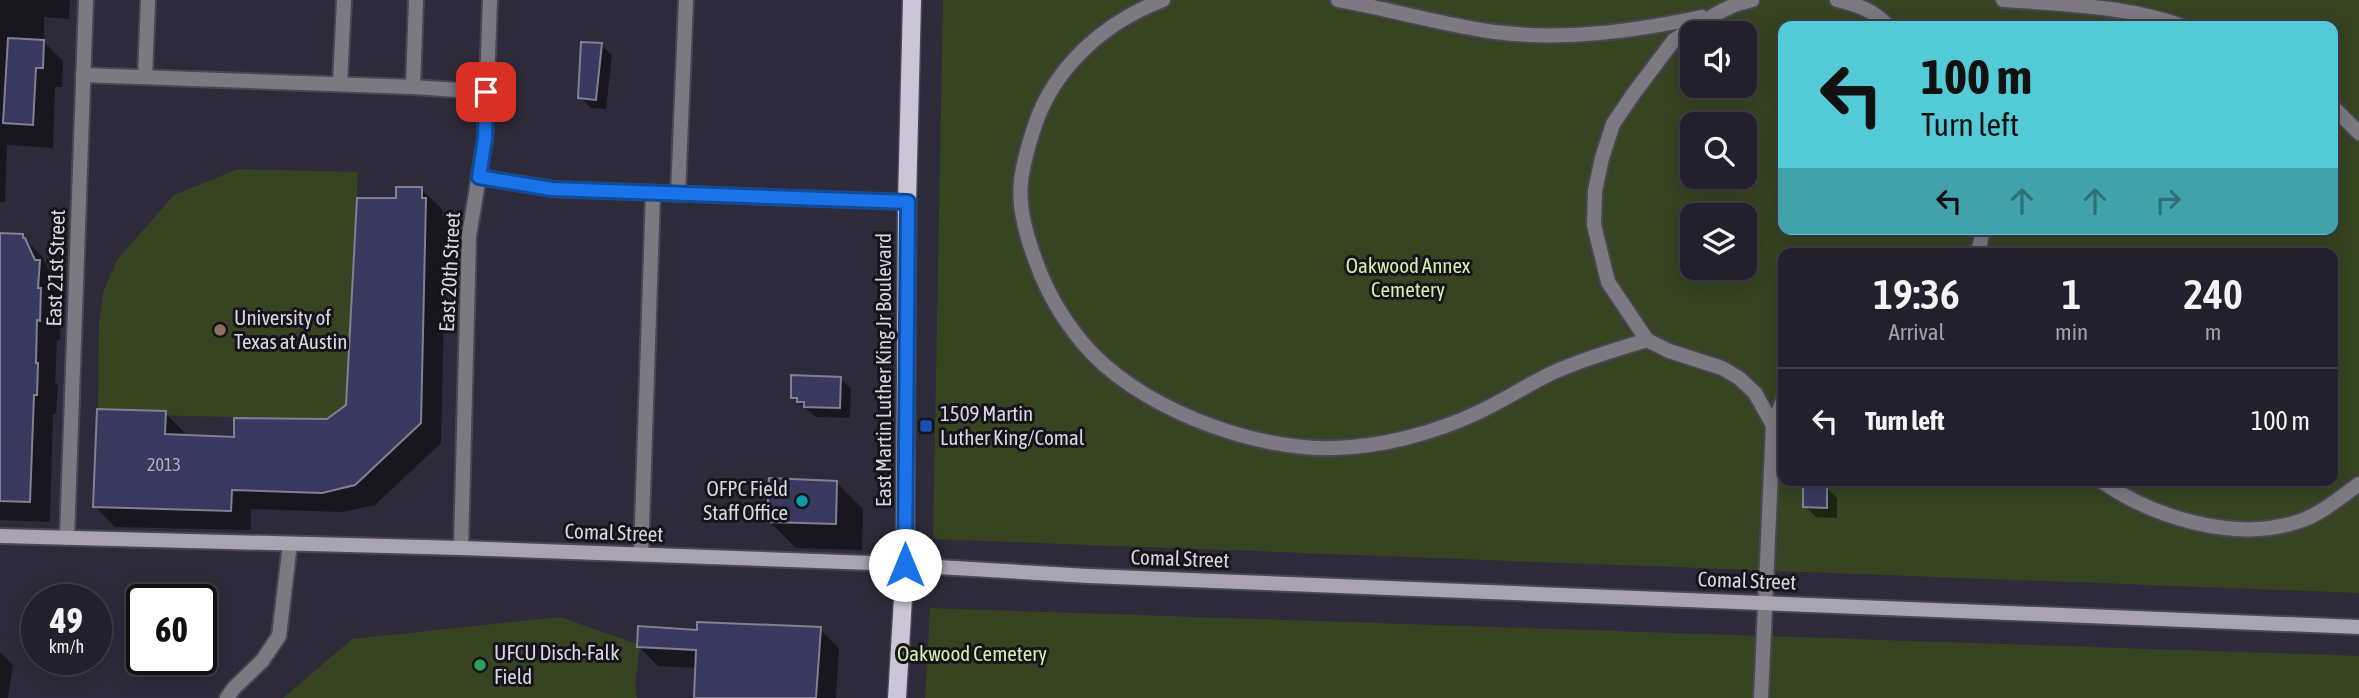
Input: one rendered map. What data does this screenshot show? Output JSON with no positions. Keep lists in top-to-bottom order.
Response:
{
  "streets": {
    "main road": ["East Martin Luther King Jr Boulevard"],
    "street": ["East 21st Street", "East 20th Street", "Comal Street"]
  },
  "crossings": [
    ["East 21st Street", "Comal Street"],
    ["East 20th Street", "Comal Street"],
    ["East Martin Luther King Jr Boulevard", "Comal Street"]
  ],
  "parks": ["Oakwood Annex Cemetery", "Oakwood Cemetery"],
  "places": {
    "other": ["University of Texas at Austin", "OFPC Field Staff Office", "UFCU Disch-Falk Field"],
    "transit": ["1509 Martin Luther King/Comal"]
  },
  "house_numbers": ["2013"],
  "page": {
    "turn": ["100 m", "Turn left"],
    "eta": [
      "19:36",
      "Arrival",
      "1",
      "min",
      "240",
      "m"
    ],
    "list": [
      {
        "name": "Turn left",
        "value": "100 m"
      }
    ],
    "speed": "49 km/h",
    "limit": "60"
  }
}
